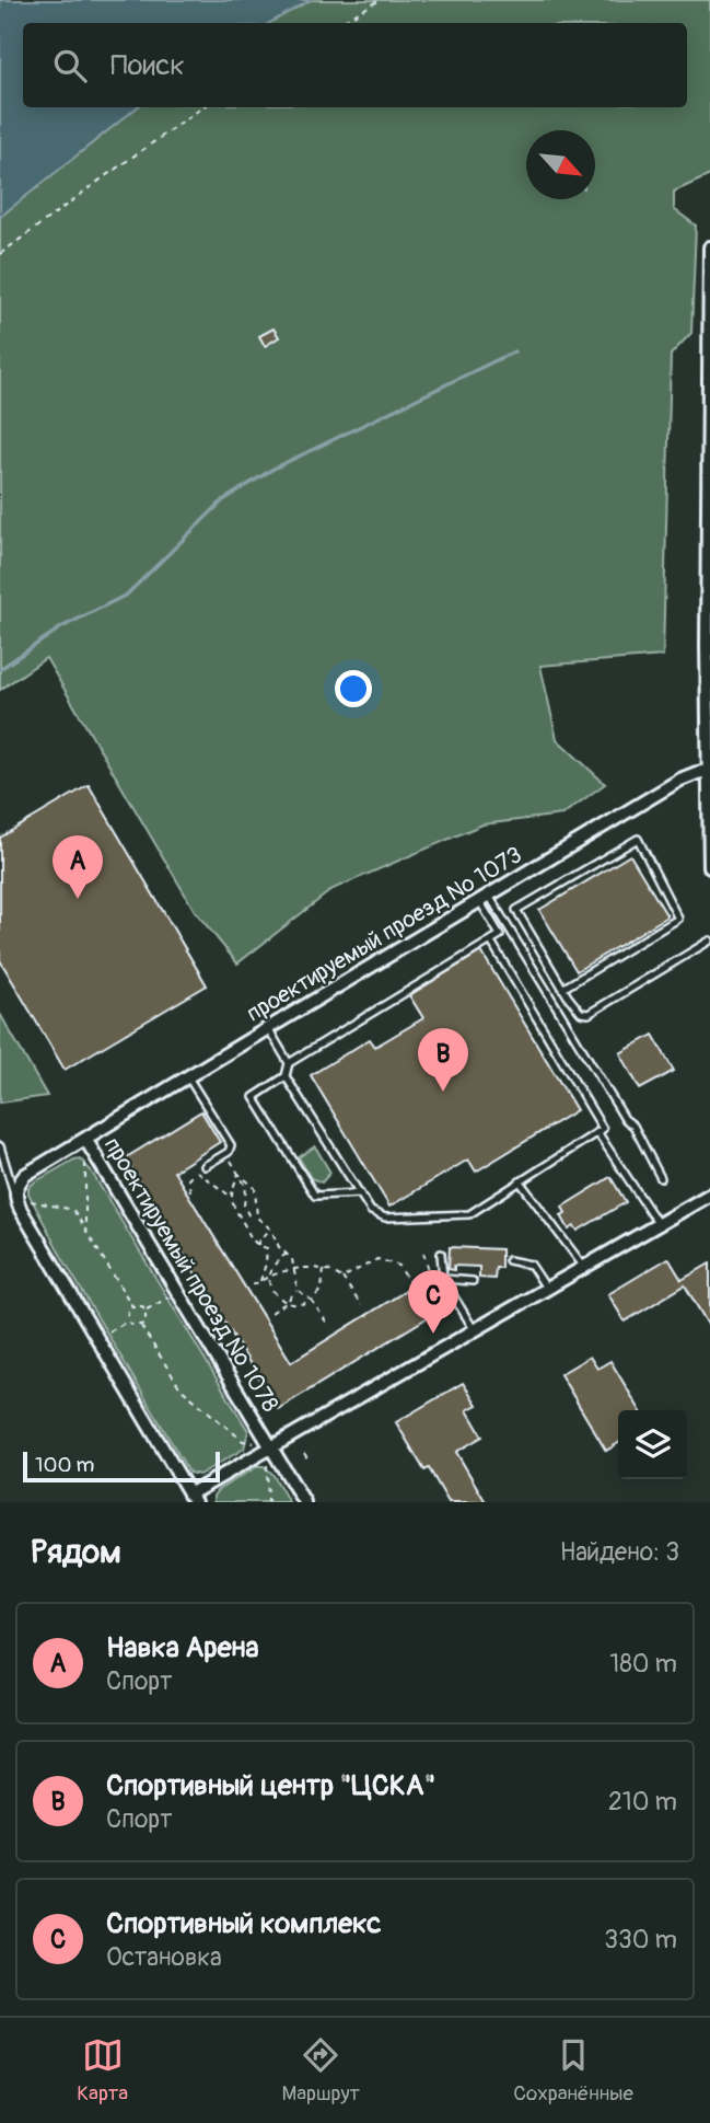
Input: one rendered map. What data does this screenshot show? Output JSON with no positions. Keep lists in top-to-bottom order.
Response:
{
  "streets": {
    "street": ["проектируемый проезд № 1073", "проектируемый проезд № 1078"]
  },
  "crossings": [
    ["проектируемый проезд № 1073", "проектируемый проезд № 1078"]
  ],
  "scale_bar": "100 m",
  "north": "bottom right",
  "page": {
    "search": "Поиск",
    "pins": ["A", "B", "C"],
    "scale": "100 m",
    "heading": ["Рядом", "Найдено: 3"],
    "list": [
      {
        "mark": "A",
        "name": "Навка Арена",
        "note": "Спорт",
        "value": "180 m"
      },
      {
        "mark": "B",
        "name": "Спортивный центр \"ЦСКА\"",
        "note": "Спорт",
        "value": "210 m"
      },
      {
        "mark": "C",
        "name": "Спортивный комплекс",
        "note": "Остановка",
        "value": "330 m"
      }
    ],
    "nav": ["Карта", "Маршрут", "Сохранённые"]
  }
}
